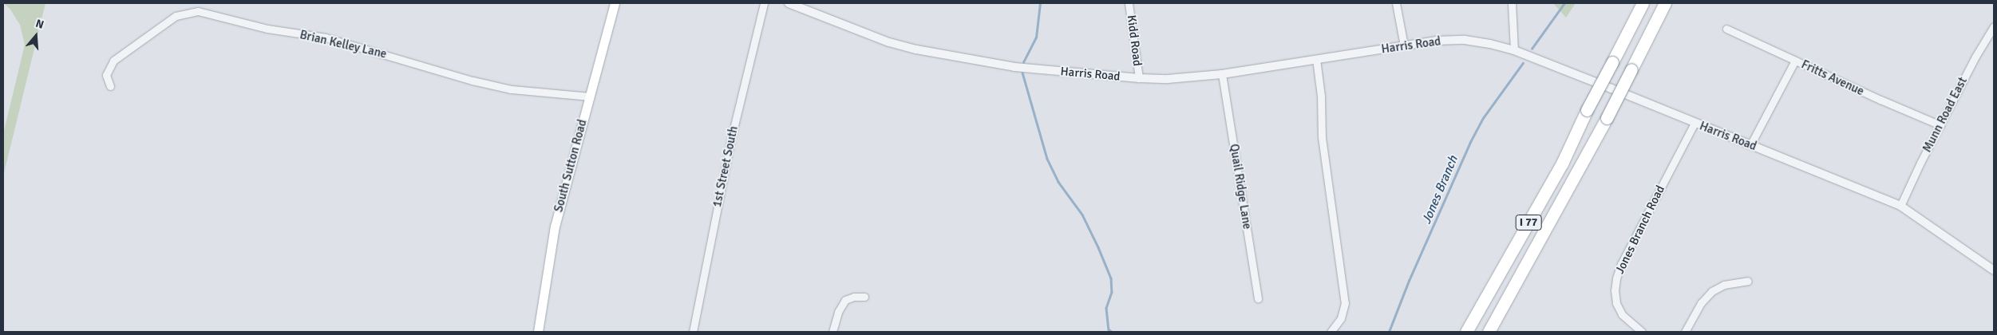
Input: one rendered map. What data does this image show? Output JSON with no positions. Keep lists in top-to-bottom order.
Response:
{
  "streets": {
    "highway": ["I 77"],
    "main road": ["South Sutton Road"],
    "street": [
      "Kidd Road",
      "Brian Kelley Lane",
      "Harris Road",
      "Fritts Avenue",
      "Munn Road East",
      "1st Street South",
      "Quail Ridge Lane",
      "Jones Branch Road"
    ]
  },
  "crossings": [
    ["Kidd Road", "Harris Road"],
    ["Brian Kelley Lane", "South Sutton Road"],
    ["Harris Road", "Munn Road East"],
    ["Harris Road", "Quail Ridge Lane"],
    ["Harris Road", "Jones Branch Road"],
    ["Fritts Avenue", "Munn Road East"]
  ],
  "water": ["Jones Branch"],
  "north": "top"
}
